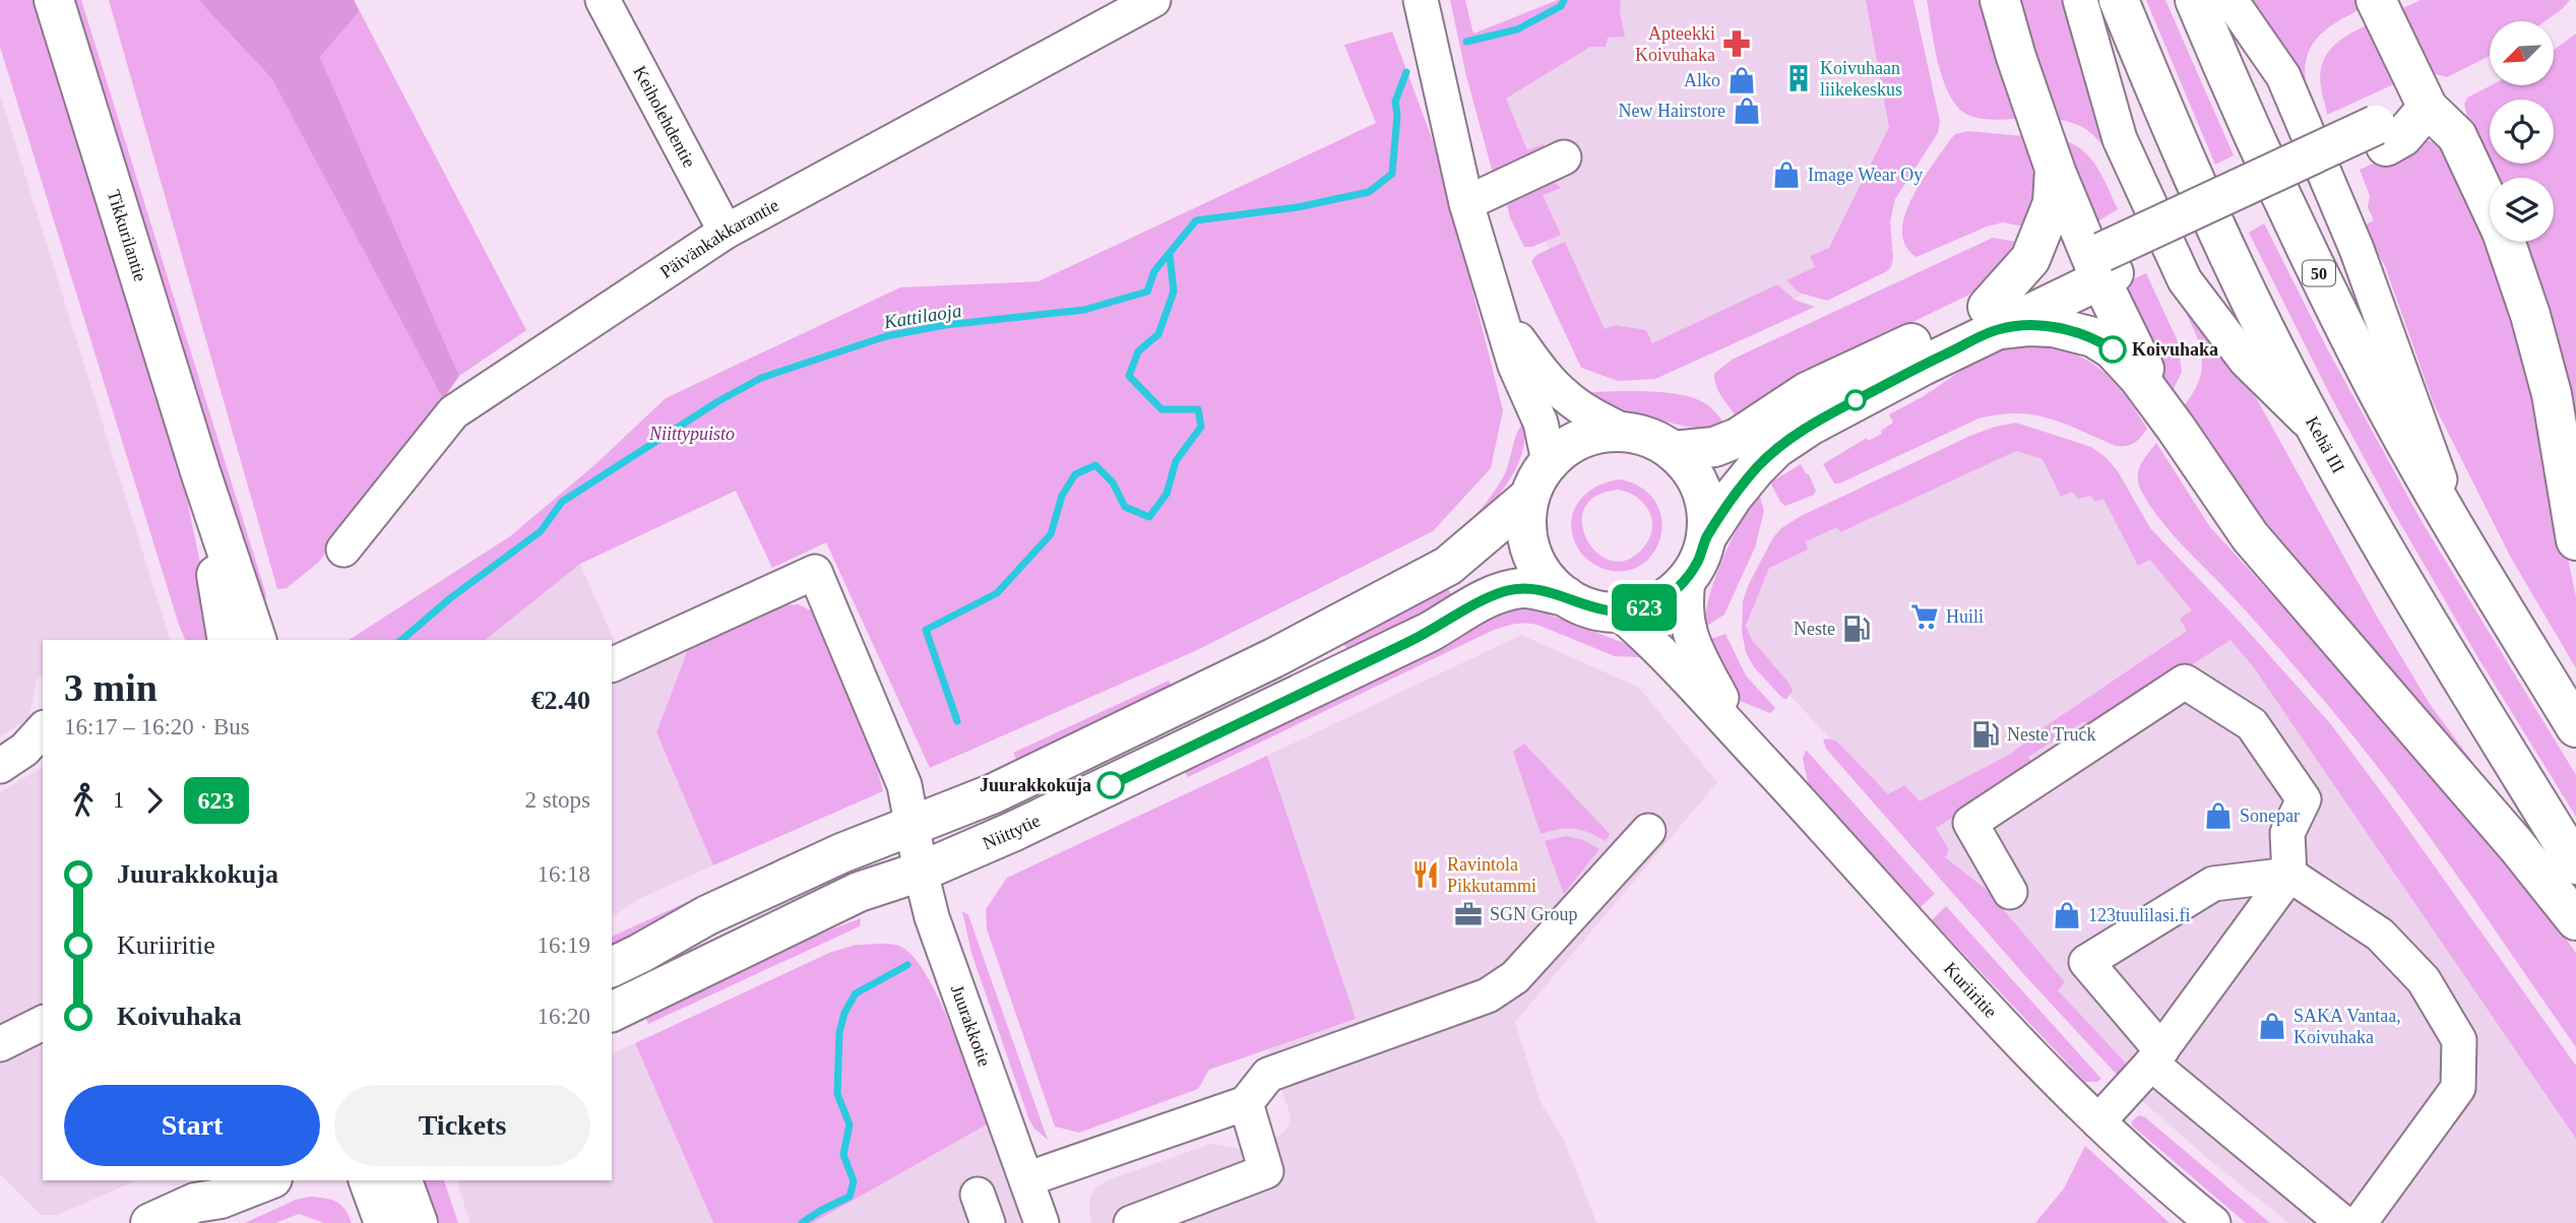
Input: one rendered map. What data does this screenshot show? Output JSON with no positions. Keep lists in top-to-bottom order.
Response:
{
  "streets": {
    "main road": [
      "Tikkurilantie",
      "50",
      "Kehä III",
      "Niittytie"
    ],
    "street": [
      "Keiholehdentie",
      "Päivänkakkarantie",
      "Kuriiritie",
      "Juurakkotie"
    ]
  },
  "crossings": [
    ["Keiholehdentie", "Päivänkakkarantie"],
    ["Niittytie", "Kuriiritie"],
    ["Niittytie", "Juurakkotie"]
  ],
  "water": ["Kattilaoja"],
  "parks": ["Niittypuisto"],
  "places": {
    "pharmacy": ["Apteekki Koivuhaka"],
    "building": ["Koivuhaan liikekeskus"],
    "shop": [
      "Alko",
      "New Hairstore",
      "Image Wear Oy",
      "Sonepar",
      "123tuulilasi.fi",
      "SAKA Vantaa, Koivuhaka"
    ],
    "other": ["Koivuhaka", "Juurakkokuja"],
    "supermarket": ["Huili"],
    "fuel station": ["Neste", "Neste Truck"],
    "restaurant": ["Ravintola Pikkutammi"],
    "office": ["SGN Group"]
  },
  "lines": ["bus line 623"],
  "north": "bottom left",
  "page": {
    "on_map": "623",
    "heading": ["3 min", "16:17 – 16:20 · Bus", "€2.40"],
    "legs": ["1", "623", "2 stops"],
    "list": [
      {
        "name": "Juurakkokuja",
        "value": "16:18"
      },
      {
        "name": "Kuriiritie",
        "value": "16:19"
      },
      {
        "name": "Koivuhaka",
        "value": "16:20"
      }
    ],
    "buttons": ["Start", "Tickets"]
  }
}
